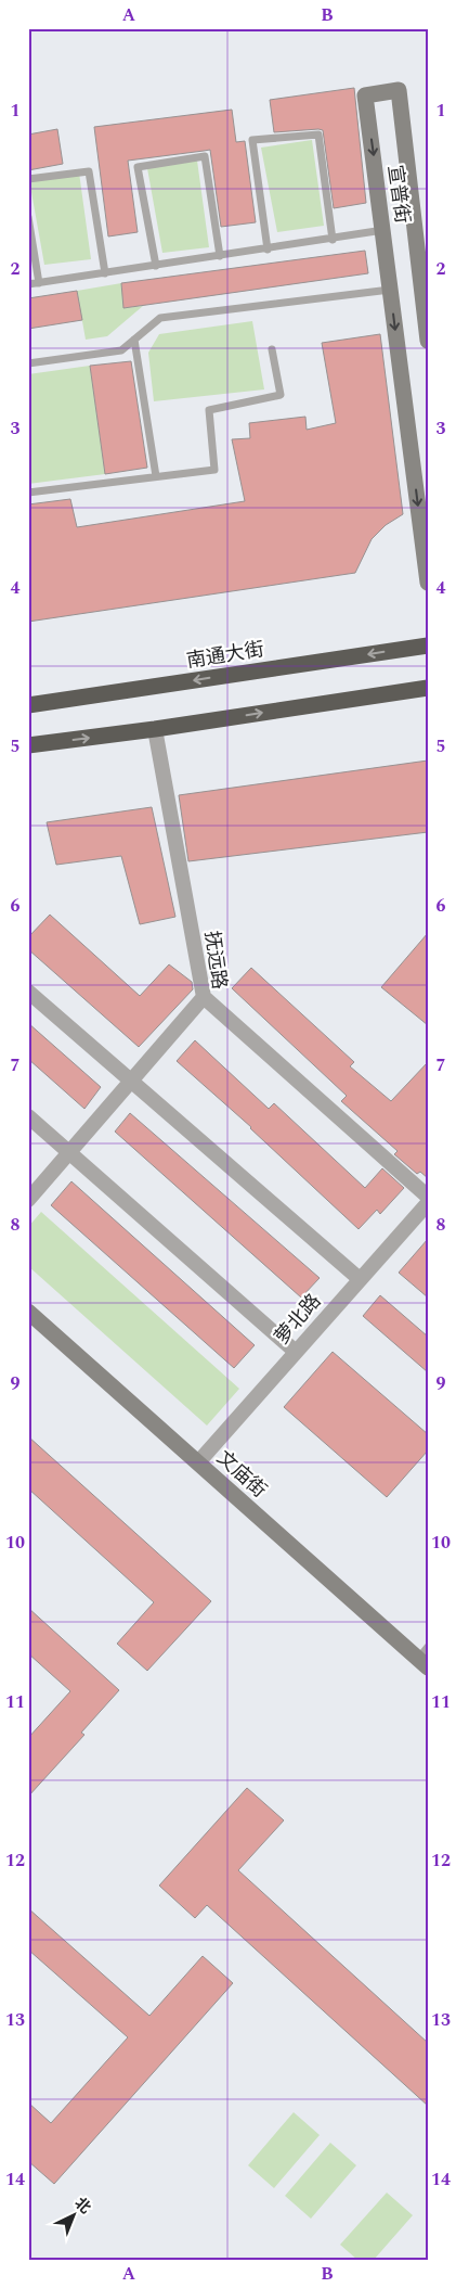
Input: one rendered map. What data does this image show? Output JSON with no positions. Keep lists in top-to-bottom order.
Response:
{
  "streets": {
    "highway": ["南通大街"],
    "street": [
      "宣普街",
      "抚远路",
      "萝北路",
      "文庙街"
    ]
  },
  "crossings": [
    ["萝北路", "文庙街"]
  ],
  "north": "top right",
  "grid": {
    "columns": ["A", "B"],
    "rows": [
      "1",
      "2",
      "3",
      "4",
      "5",
      "6",
      "7",
      "8",
      "9",
      "10",
      "11",
      "12",
      "13",
      "14"
    ]
  }
}
